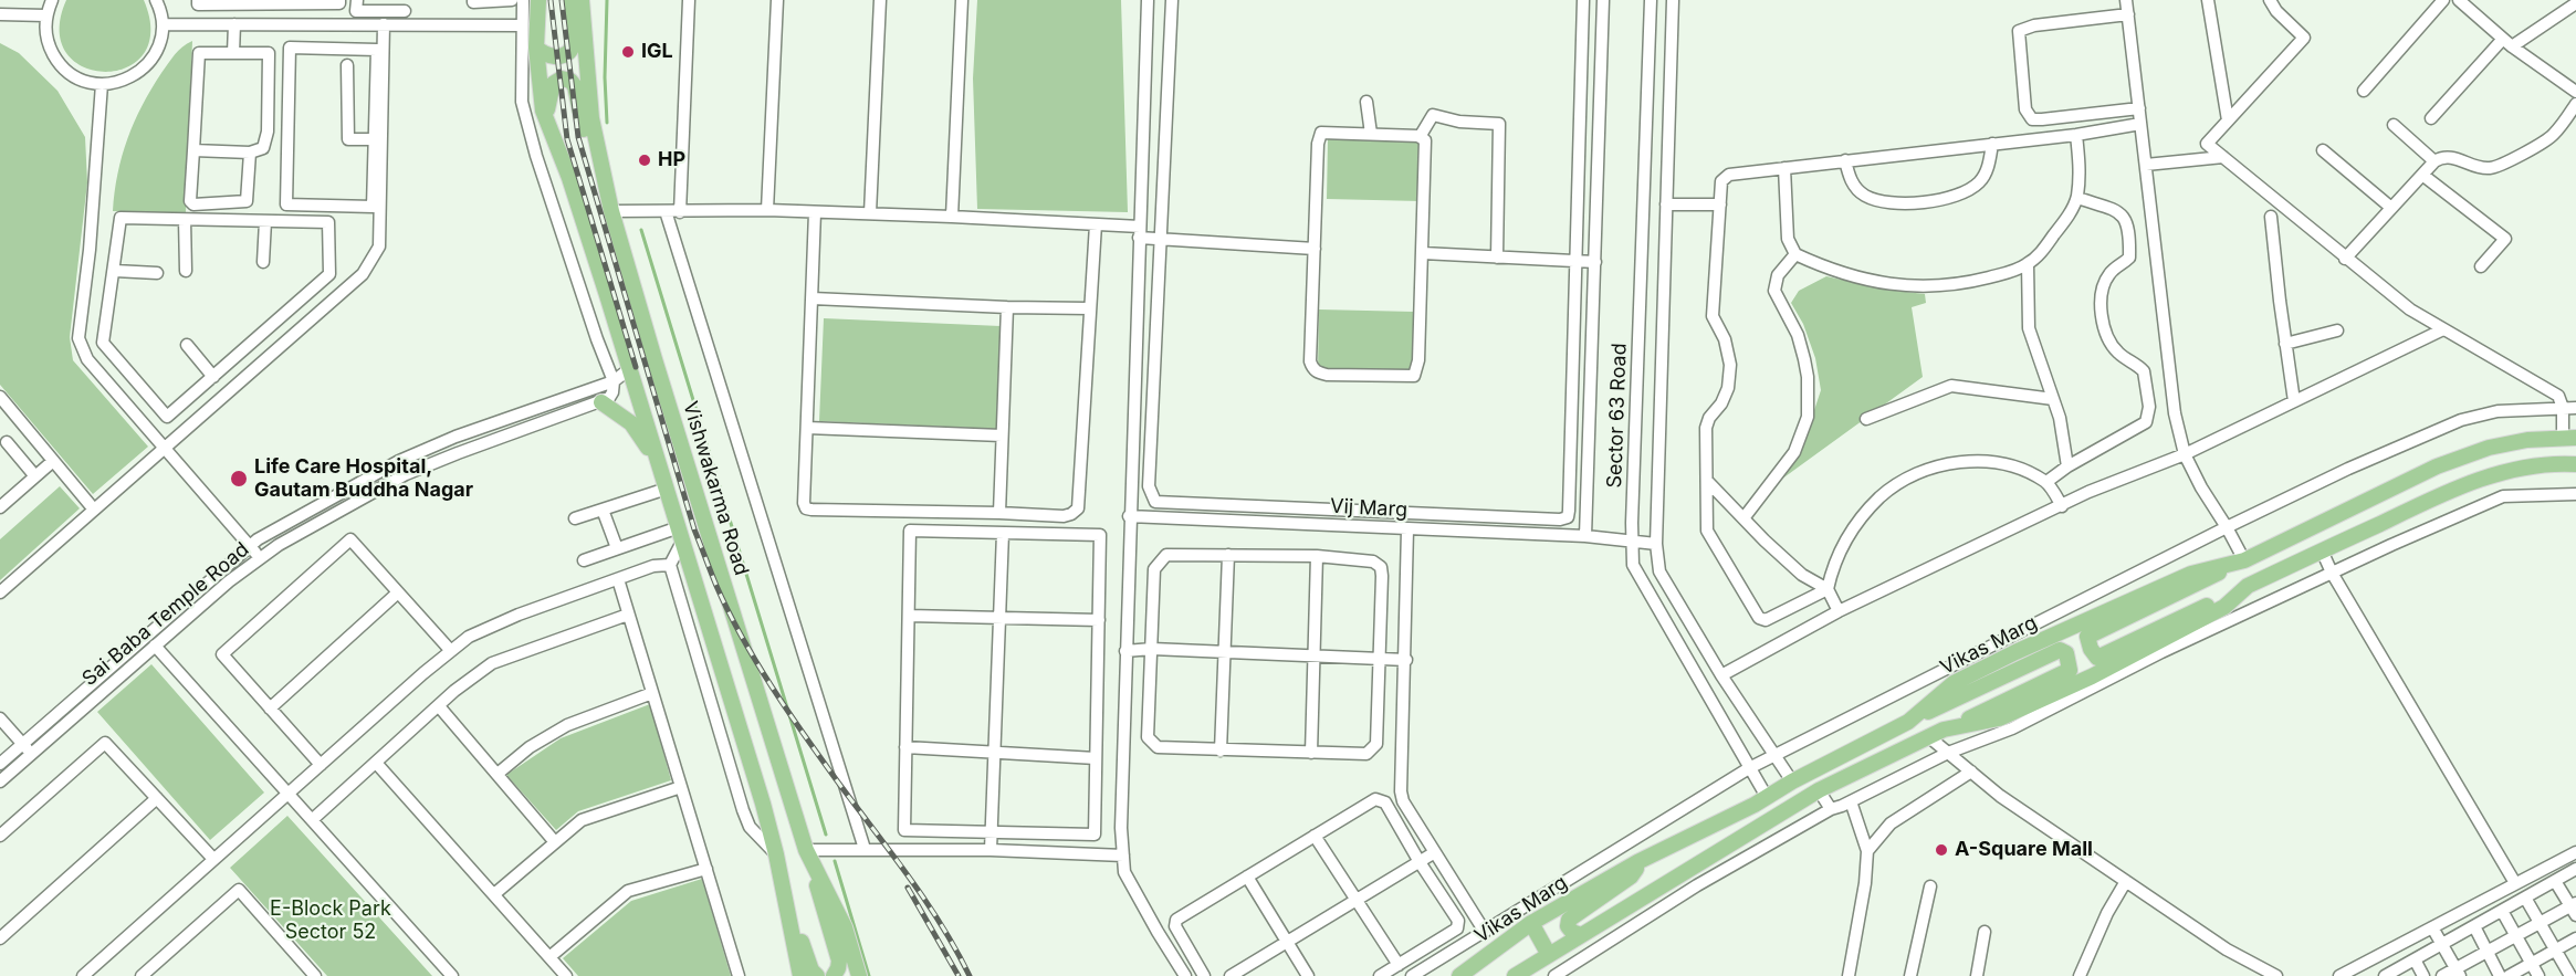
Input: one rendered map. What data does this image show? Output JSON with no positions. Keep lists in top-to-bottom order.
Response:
{
  "streets": {
    "main road": ["Vishwakarma Road", "Vikas Marg"],
    "street": ["Sector 63 Road", "Vij Marg", "Sai Baba Temple Road"]
  },
  "crossings": [
    ["Sector 63 Road", "Vij Marg"],
    ["Sector 63 Road", "Vikas Marg"]
  ],
  "parks": ["E-Block Park Sector 52"],
  "places": [
    "IGL",
    "HP",
    "Life Care Hospital, Gautam Buddha Nagar",
    "A-Square Mall"
  ]
}
